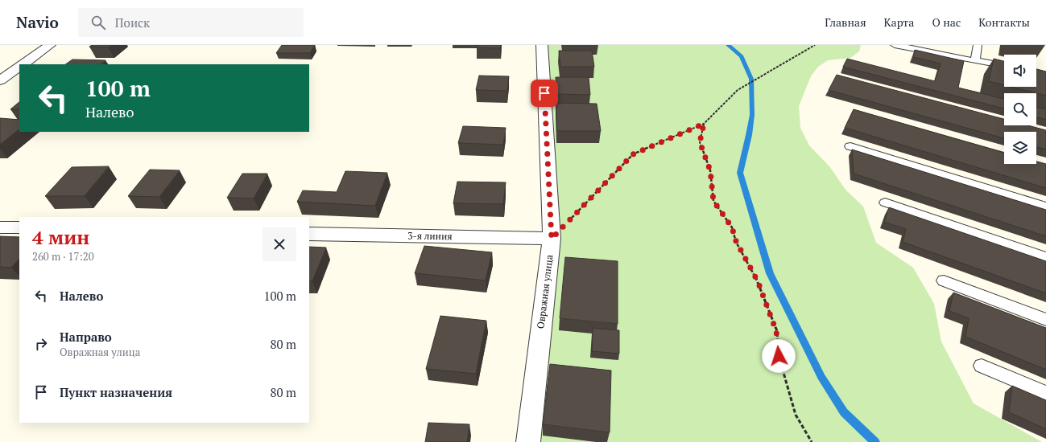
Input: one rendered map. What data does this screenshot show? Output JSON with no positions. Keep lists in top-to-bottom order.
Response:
{
  "streets": {
    "street": ["3-я линия", "Овражная улица"]
  },
  "crossings": [
    ["3-я линия", "Овражная улица"]
  ],
  "page": {
    "header": "Navio",
    "search": "Поиск",
    "nav": [
      "Главная",
      "Карта",
      "О нас",
      "Контакты"
    ],
    "turn": ["100 m", "Налево"],
    "heading": ["4 мин", "260 m · 17:20"],
    "list": [
      {
        "name": "Налево",
        "value": "100 m"
      },
      {
        "name": "Направо",
        "note": "Овражная улица",
        "value": "80 m"
      },
      {
        "name": "Пункт назначения",
        "value": "80 m"
      }
    ]
  }
}
